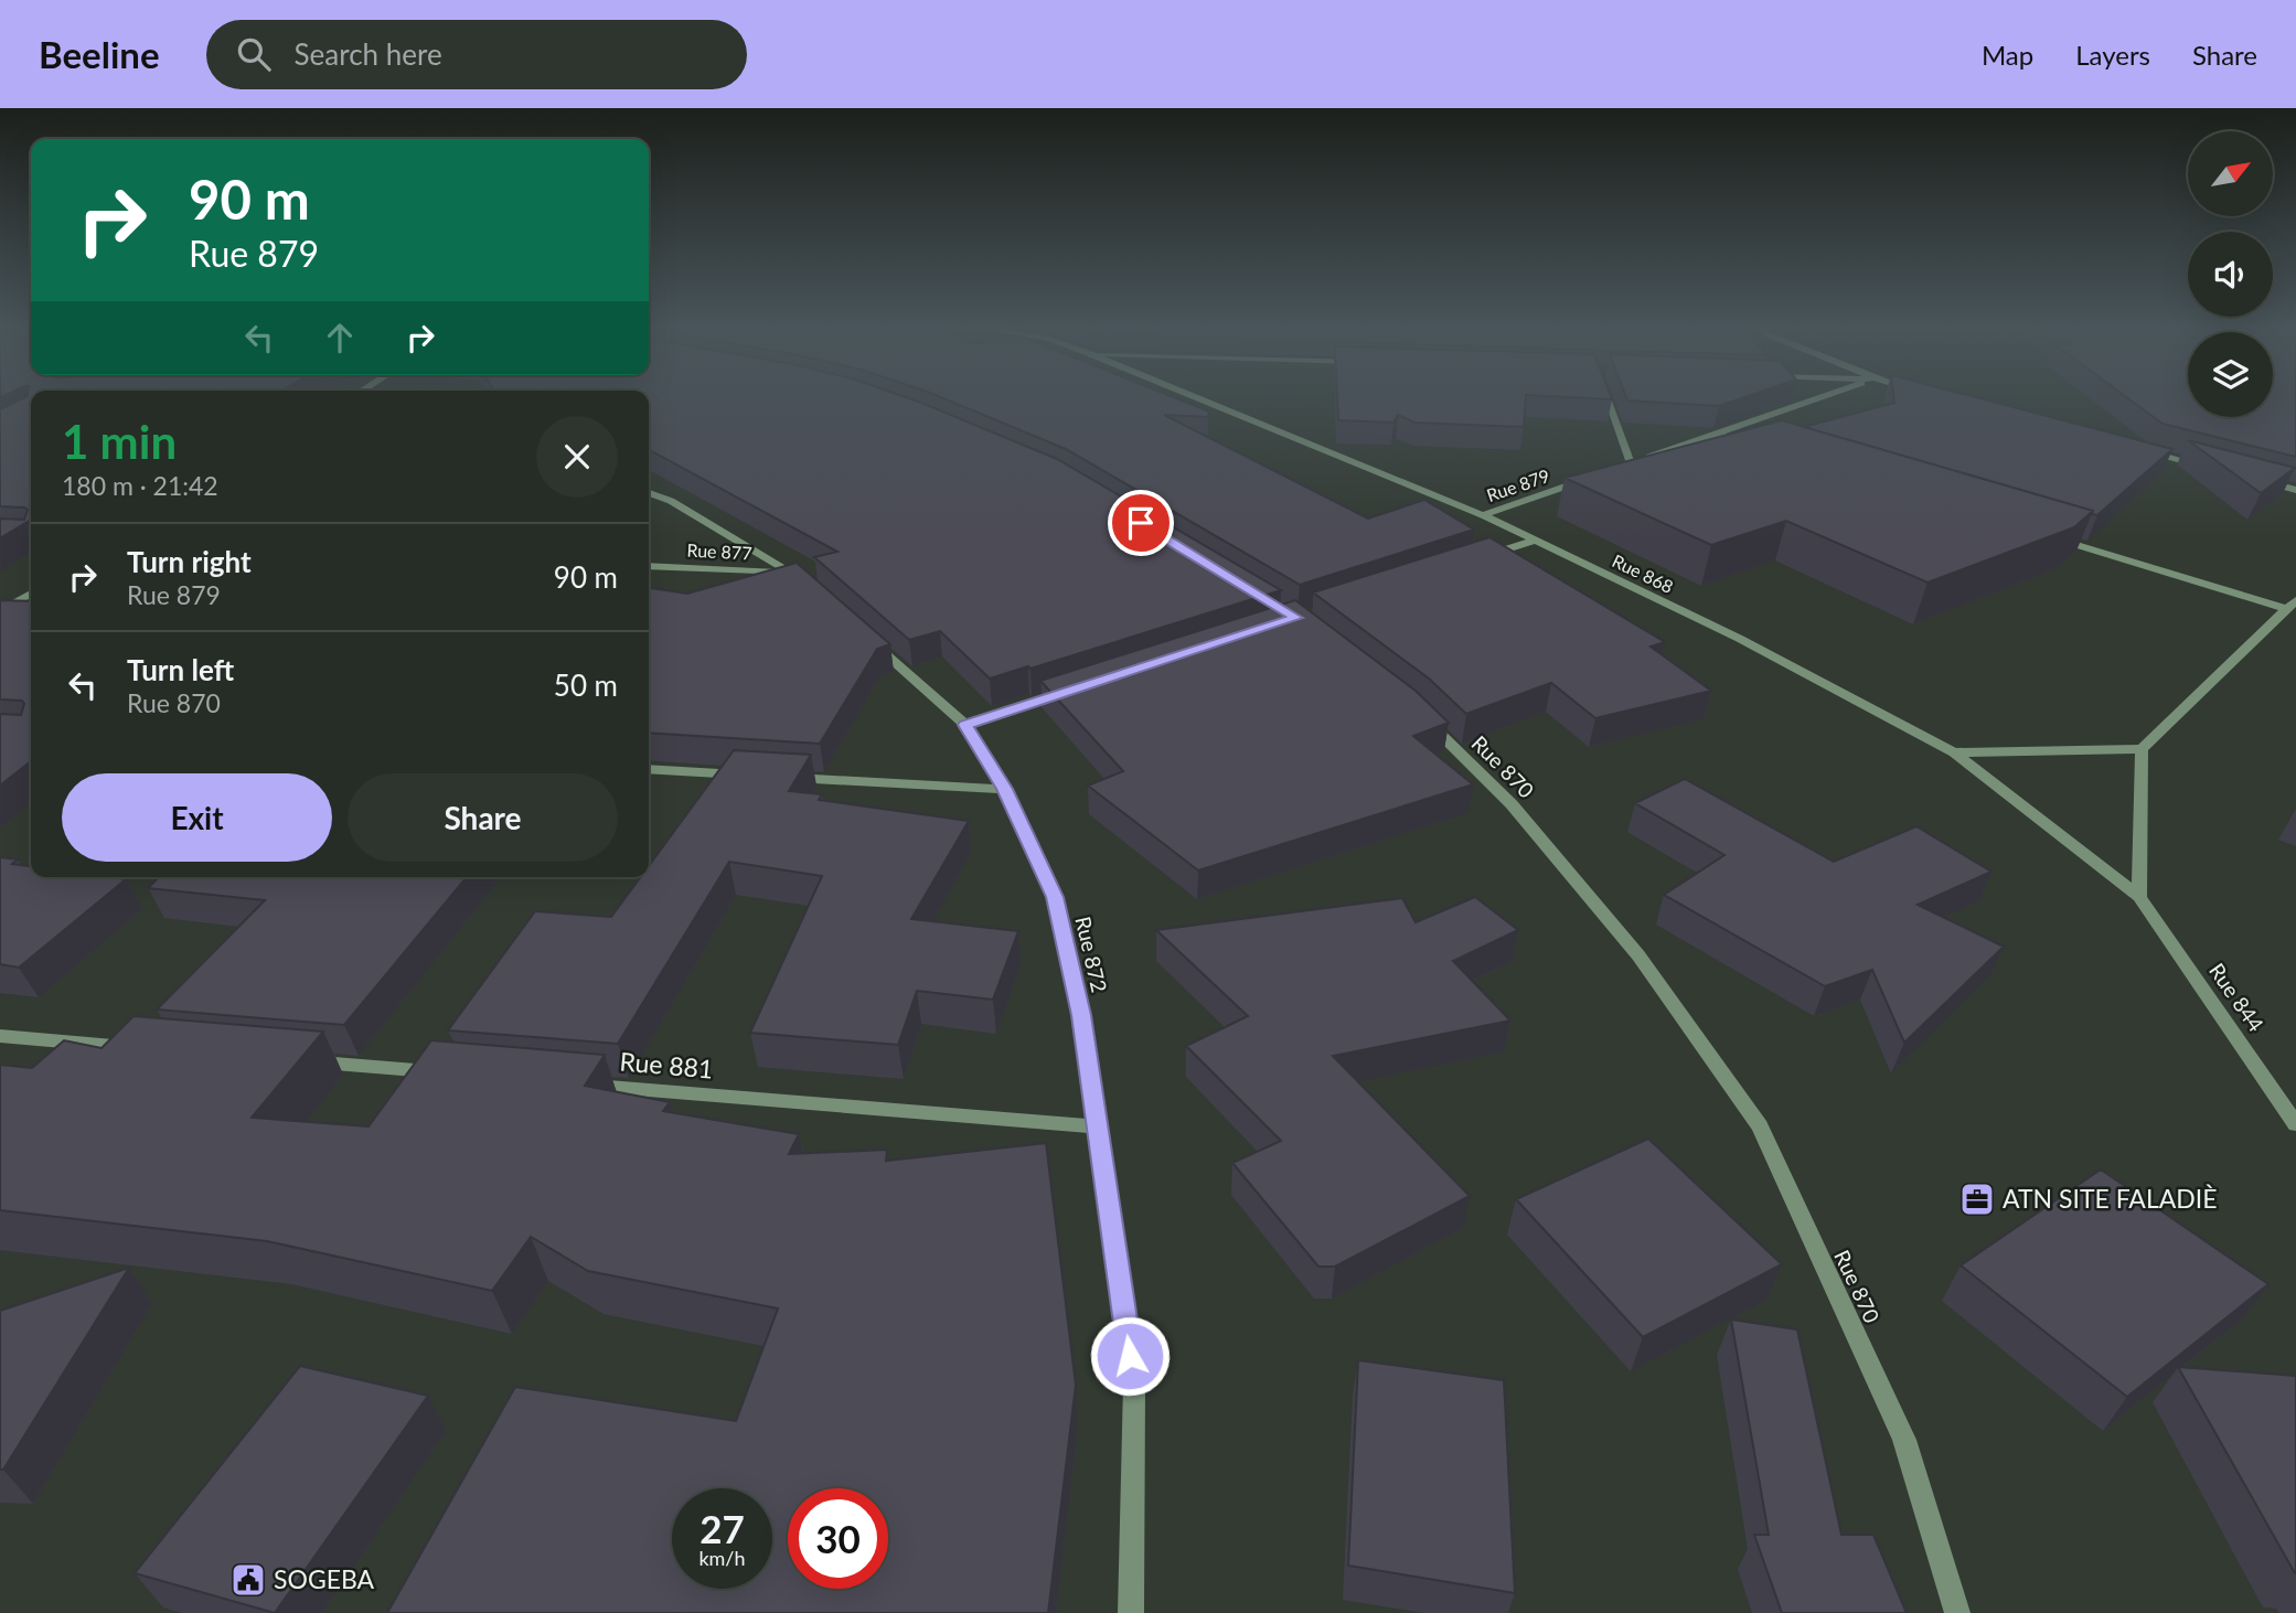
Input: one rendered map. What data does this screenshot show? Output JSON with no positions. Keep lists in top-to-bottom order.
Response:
{
  "streets": {
    "street": [
      "Rue 879",
      "Rue 877",
      "Rue 868",
      "Rue 870",
      "Rue 872",
      "Rue 844",
      "Rue 881"
    ]
  },
  "crossings": [
    ["Rue 879", "Rue 868"],
    ["Rue 868", "Rue 844"],
    ["Rue 872", "Rue 881"]
  ],
  "places": {
    "office": ["ATN SITE FALADIÈ"],
    "public building": ["SOGEBA"]
  },
  "north": "top right",
  "page": {
    "header": "Beeline",
    "search": "Search here",
    "nav": ["Map", "Layers", "Share"],
    "turn": ["90 m", "Rue 879"],
    "heading": ["1 min", "180 m · 21:42"],
    "list": [
      {
        "name": "Turn right",
        "note": "Rue 879",
        "value": "90 m"
      },
      {
        "name": "Turn left",
        "note": "Rue 870",
        "value": "50 m"
      }
    ],
    "buttons": ["Exit", "Share"],
    "speed": "27 km/h",
    "limit": "30"
  }
}
